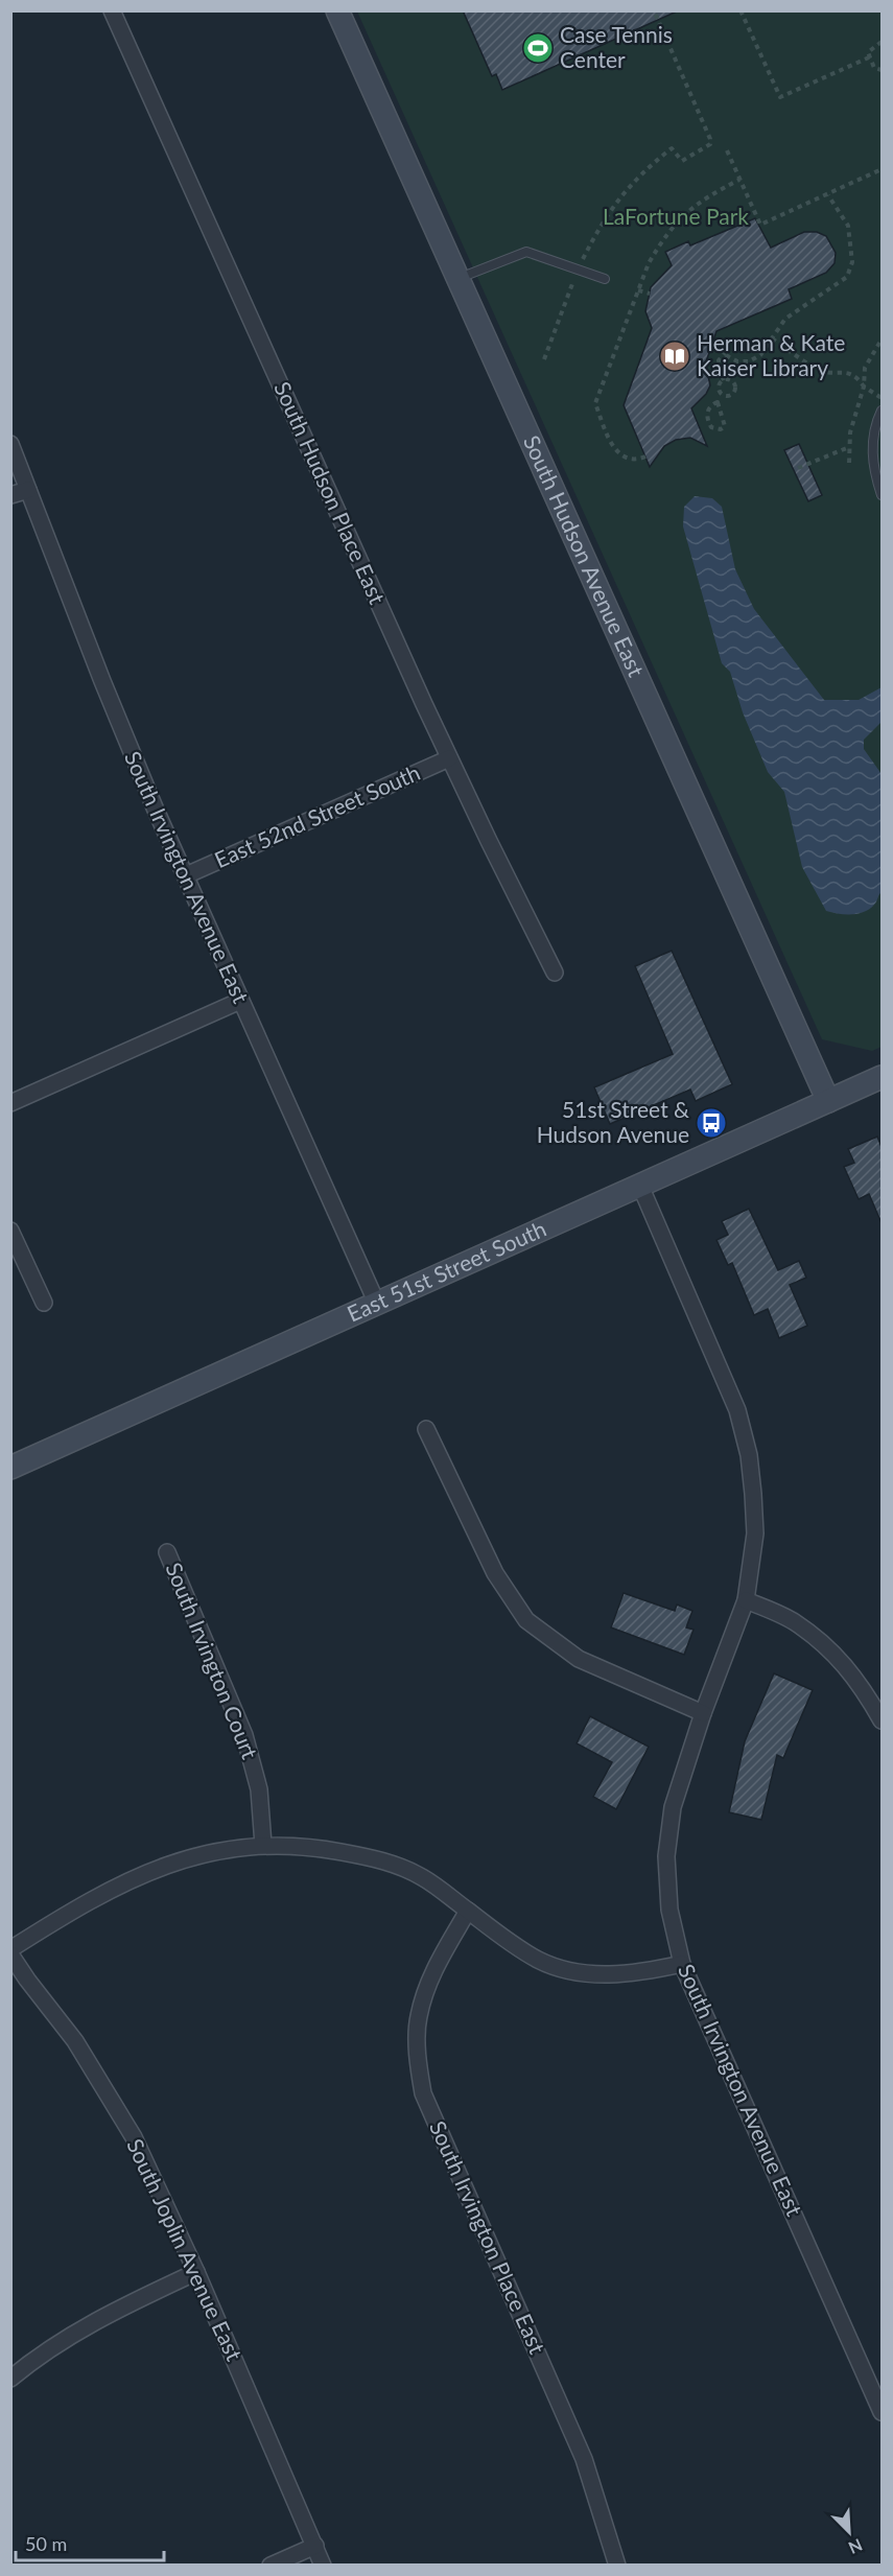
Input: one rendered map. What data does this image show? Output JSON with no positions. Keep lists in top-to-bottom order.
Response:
{
  "streets": {
    "street": [
      "South Hudson Place East",
      "South Hudson Avenue East",
      "East 52nd Street South",
      "South Irvington Avenue East",
      "East 51st Street South",
      "South Irvington Court",
      "South Irvington Place East",
      "South Joplin Avenue East"
    ]
  },
  "crossings": [
    ["South Hudson Place East", "East 52nd Street South"],
    ["South Hudson Avenue East", "East 51st Street South"],
    ["East 52nd Street South", "South Irvington Avenue East"],
    ["South Irvington Avenue East", "East 51st Street South"]
  ],
  "parks": ["LaFortune Park"],
  "places": {
    "sports": ["Case Tennis Center"],
    "library": ["Herman & Kate Kaiser Library"],
    "bus stop": ["51st Street & Hudson Avenue"]
  },
  "scale_bar": "50 m",
  "north": "bottom right"
}
